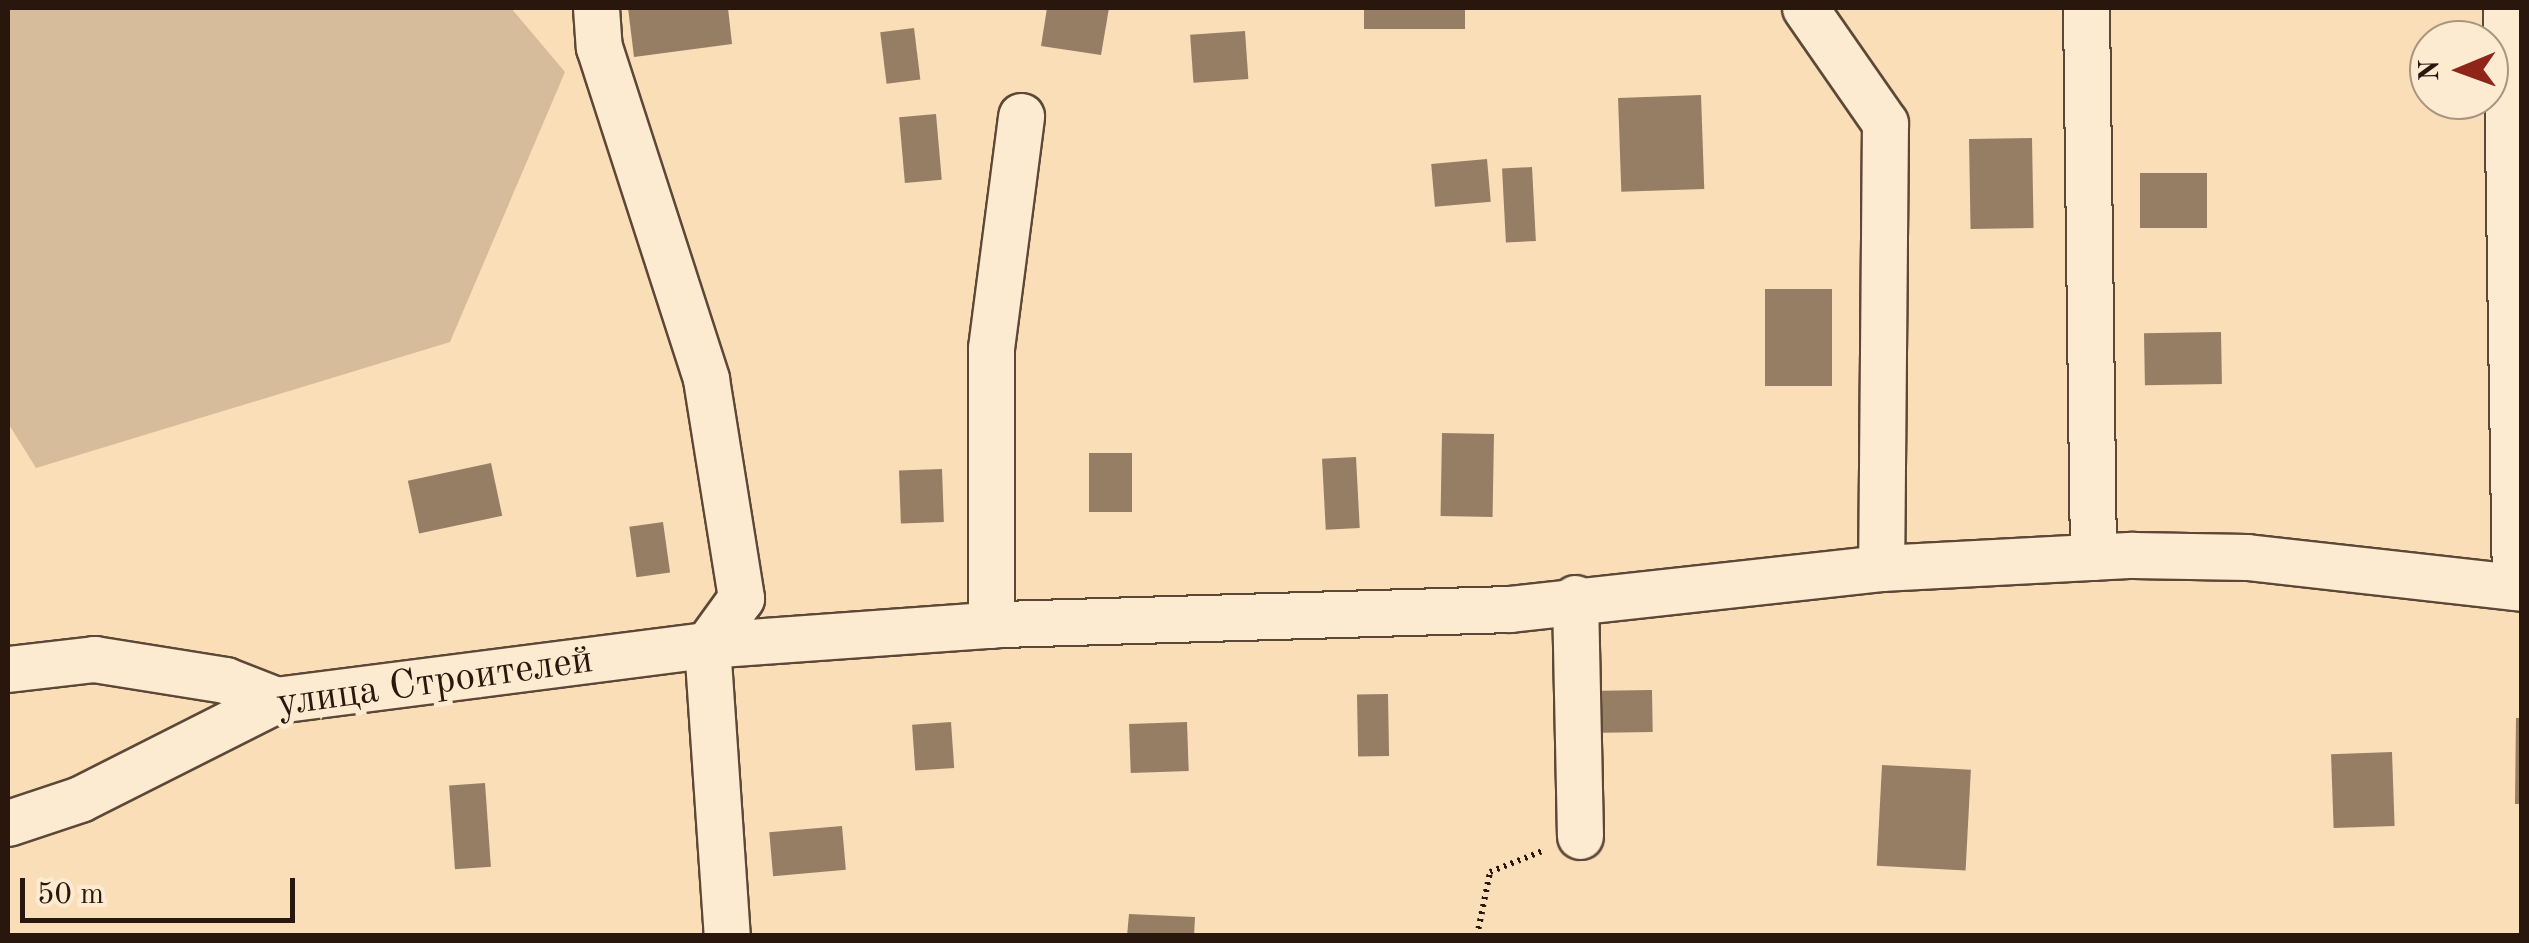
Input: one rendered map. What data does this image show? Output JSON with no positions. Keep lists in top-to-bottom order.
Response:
{
  "streets": {
    "street": ["улица Строителей"]
  },
  "scale_bar": "50 m",
  "north": "left"
}
